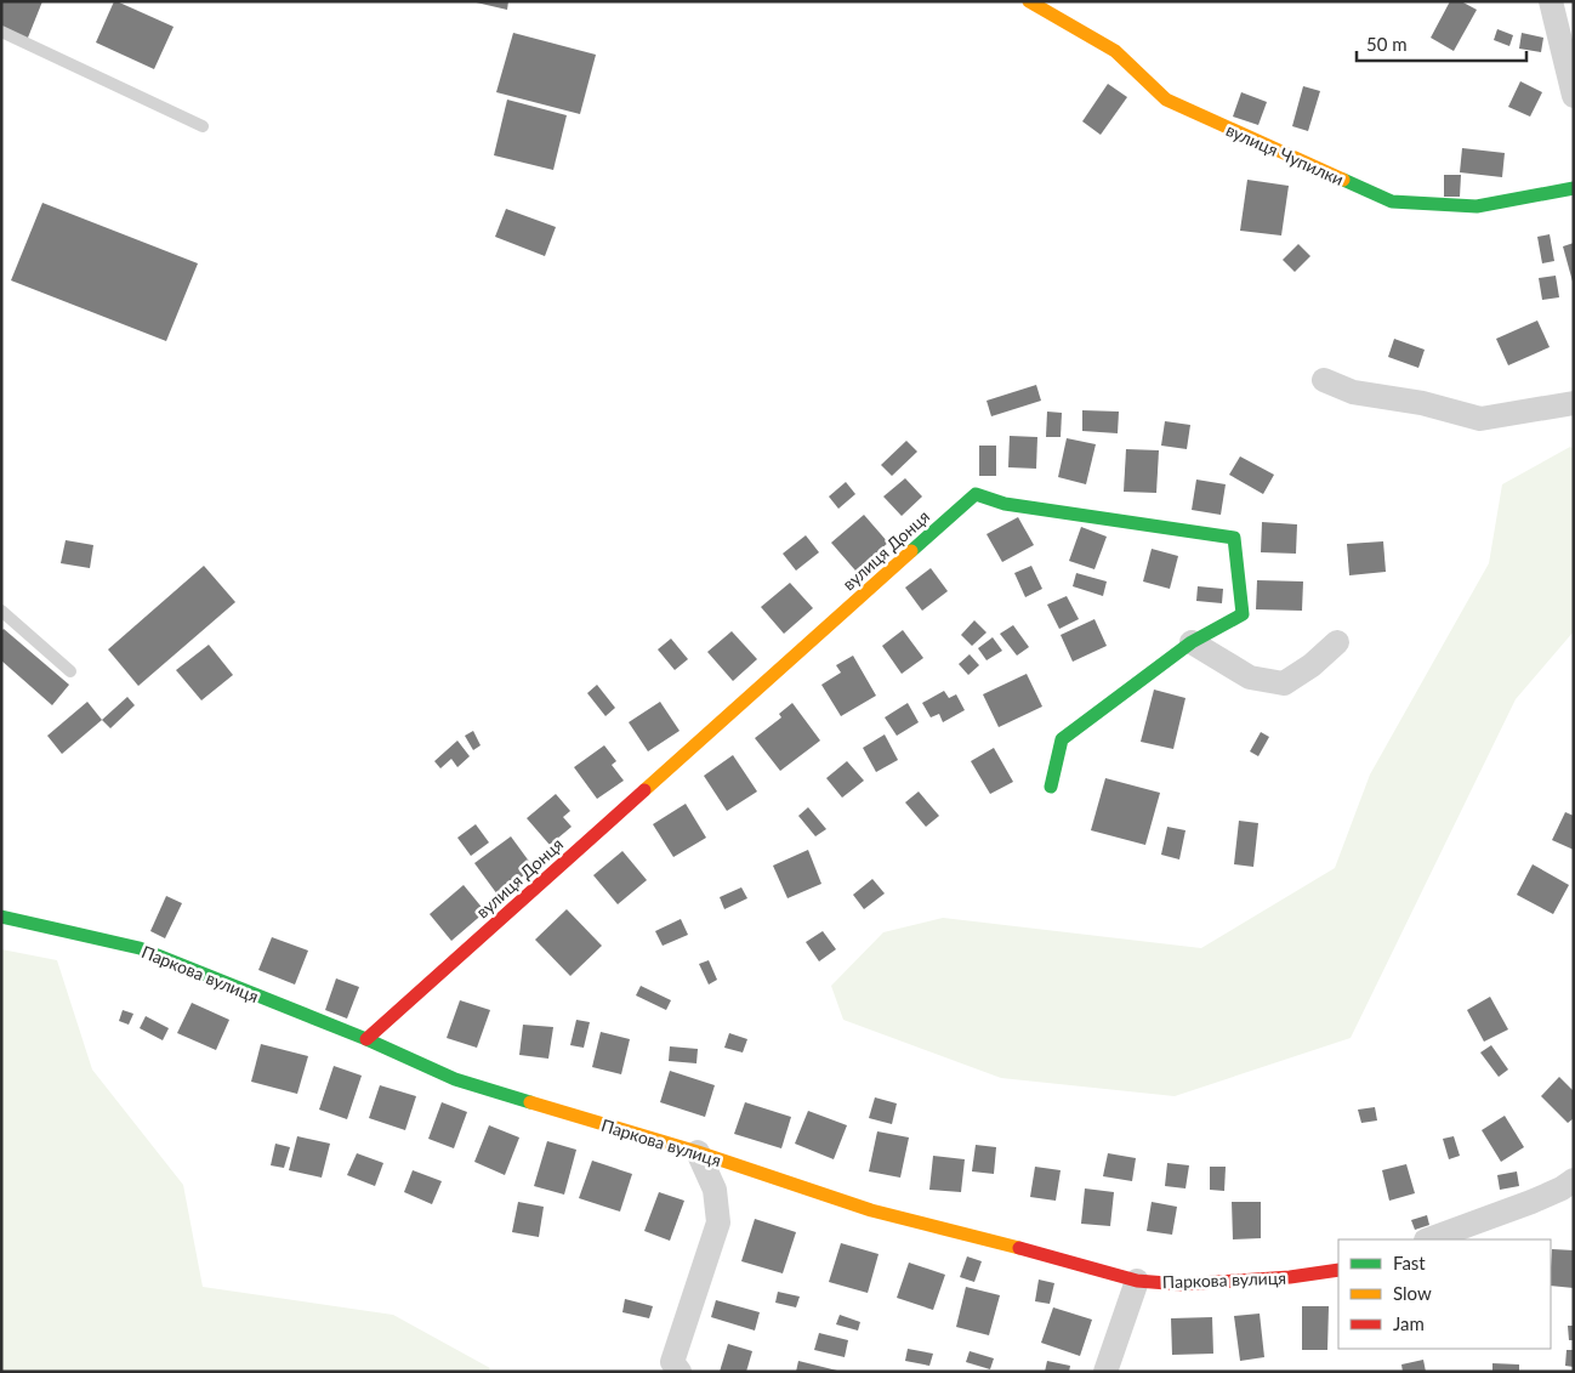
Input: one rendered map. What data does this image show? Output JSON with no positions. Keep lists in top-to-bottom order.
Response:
{
  "streets": {
    "street": ["вулиця Чупилки", "вулиця Донця", "Паркова вулиця"]
  },
  "crossings": [
    ["вулиця Донця", "Паркова вулиця"]
  ],
  "legend": ["Fast", "Slow", "Jam"],
  "scale_bar": "50 m"
}
